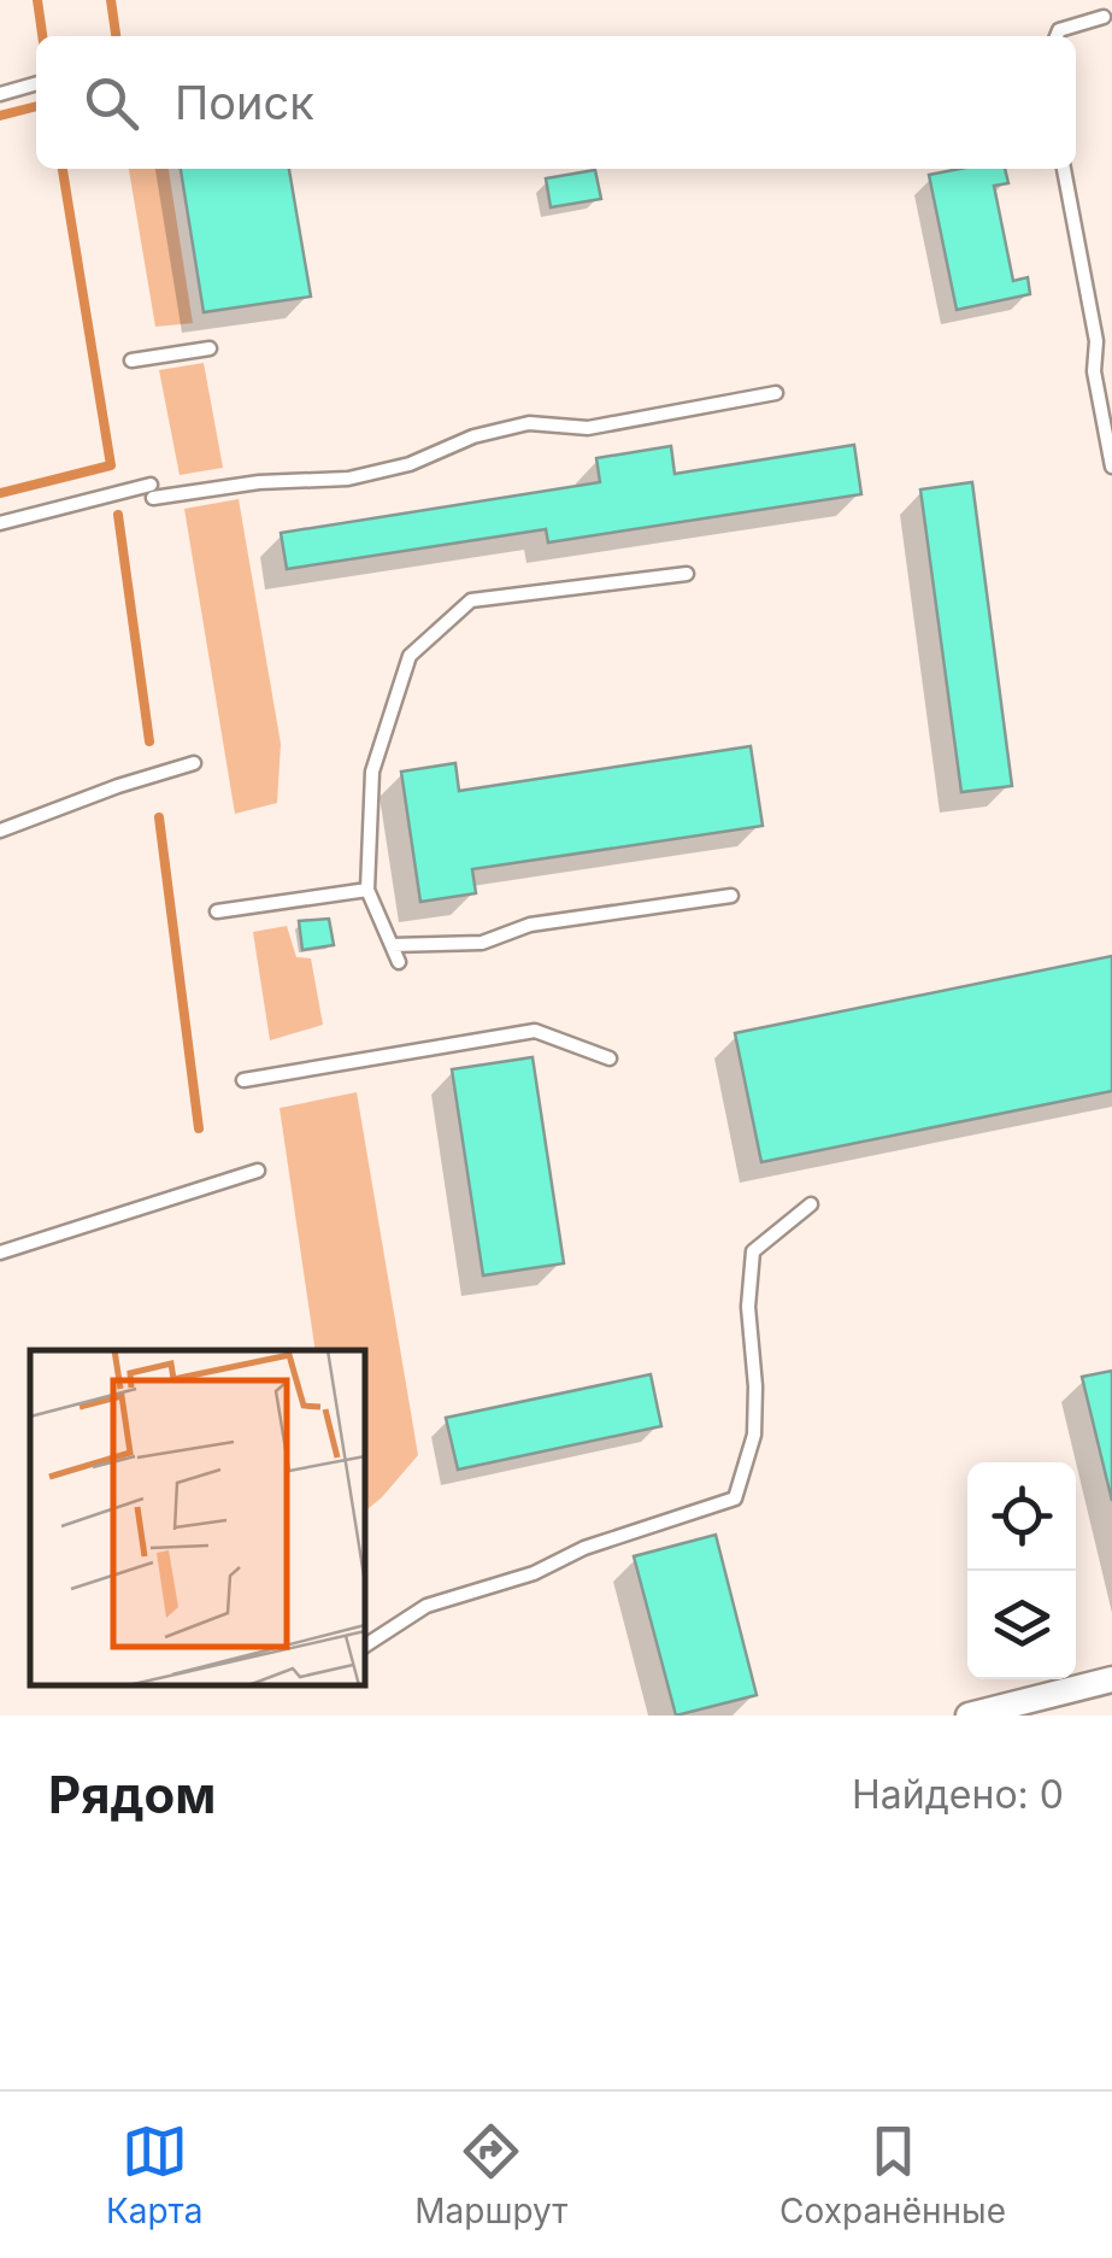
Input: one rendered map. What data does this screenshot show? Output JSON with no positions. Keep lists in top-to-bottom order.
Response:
{
  "page": {
    "search": "Поиск",
    "heading": ["Рядом", "Найдено: 0"],
    "nav": ["Карта", "Маршрут", "Сохранённые"]
  }
}
